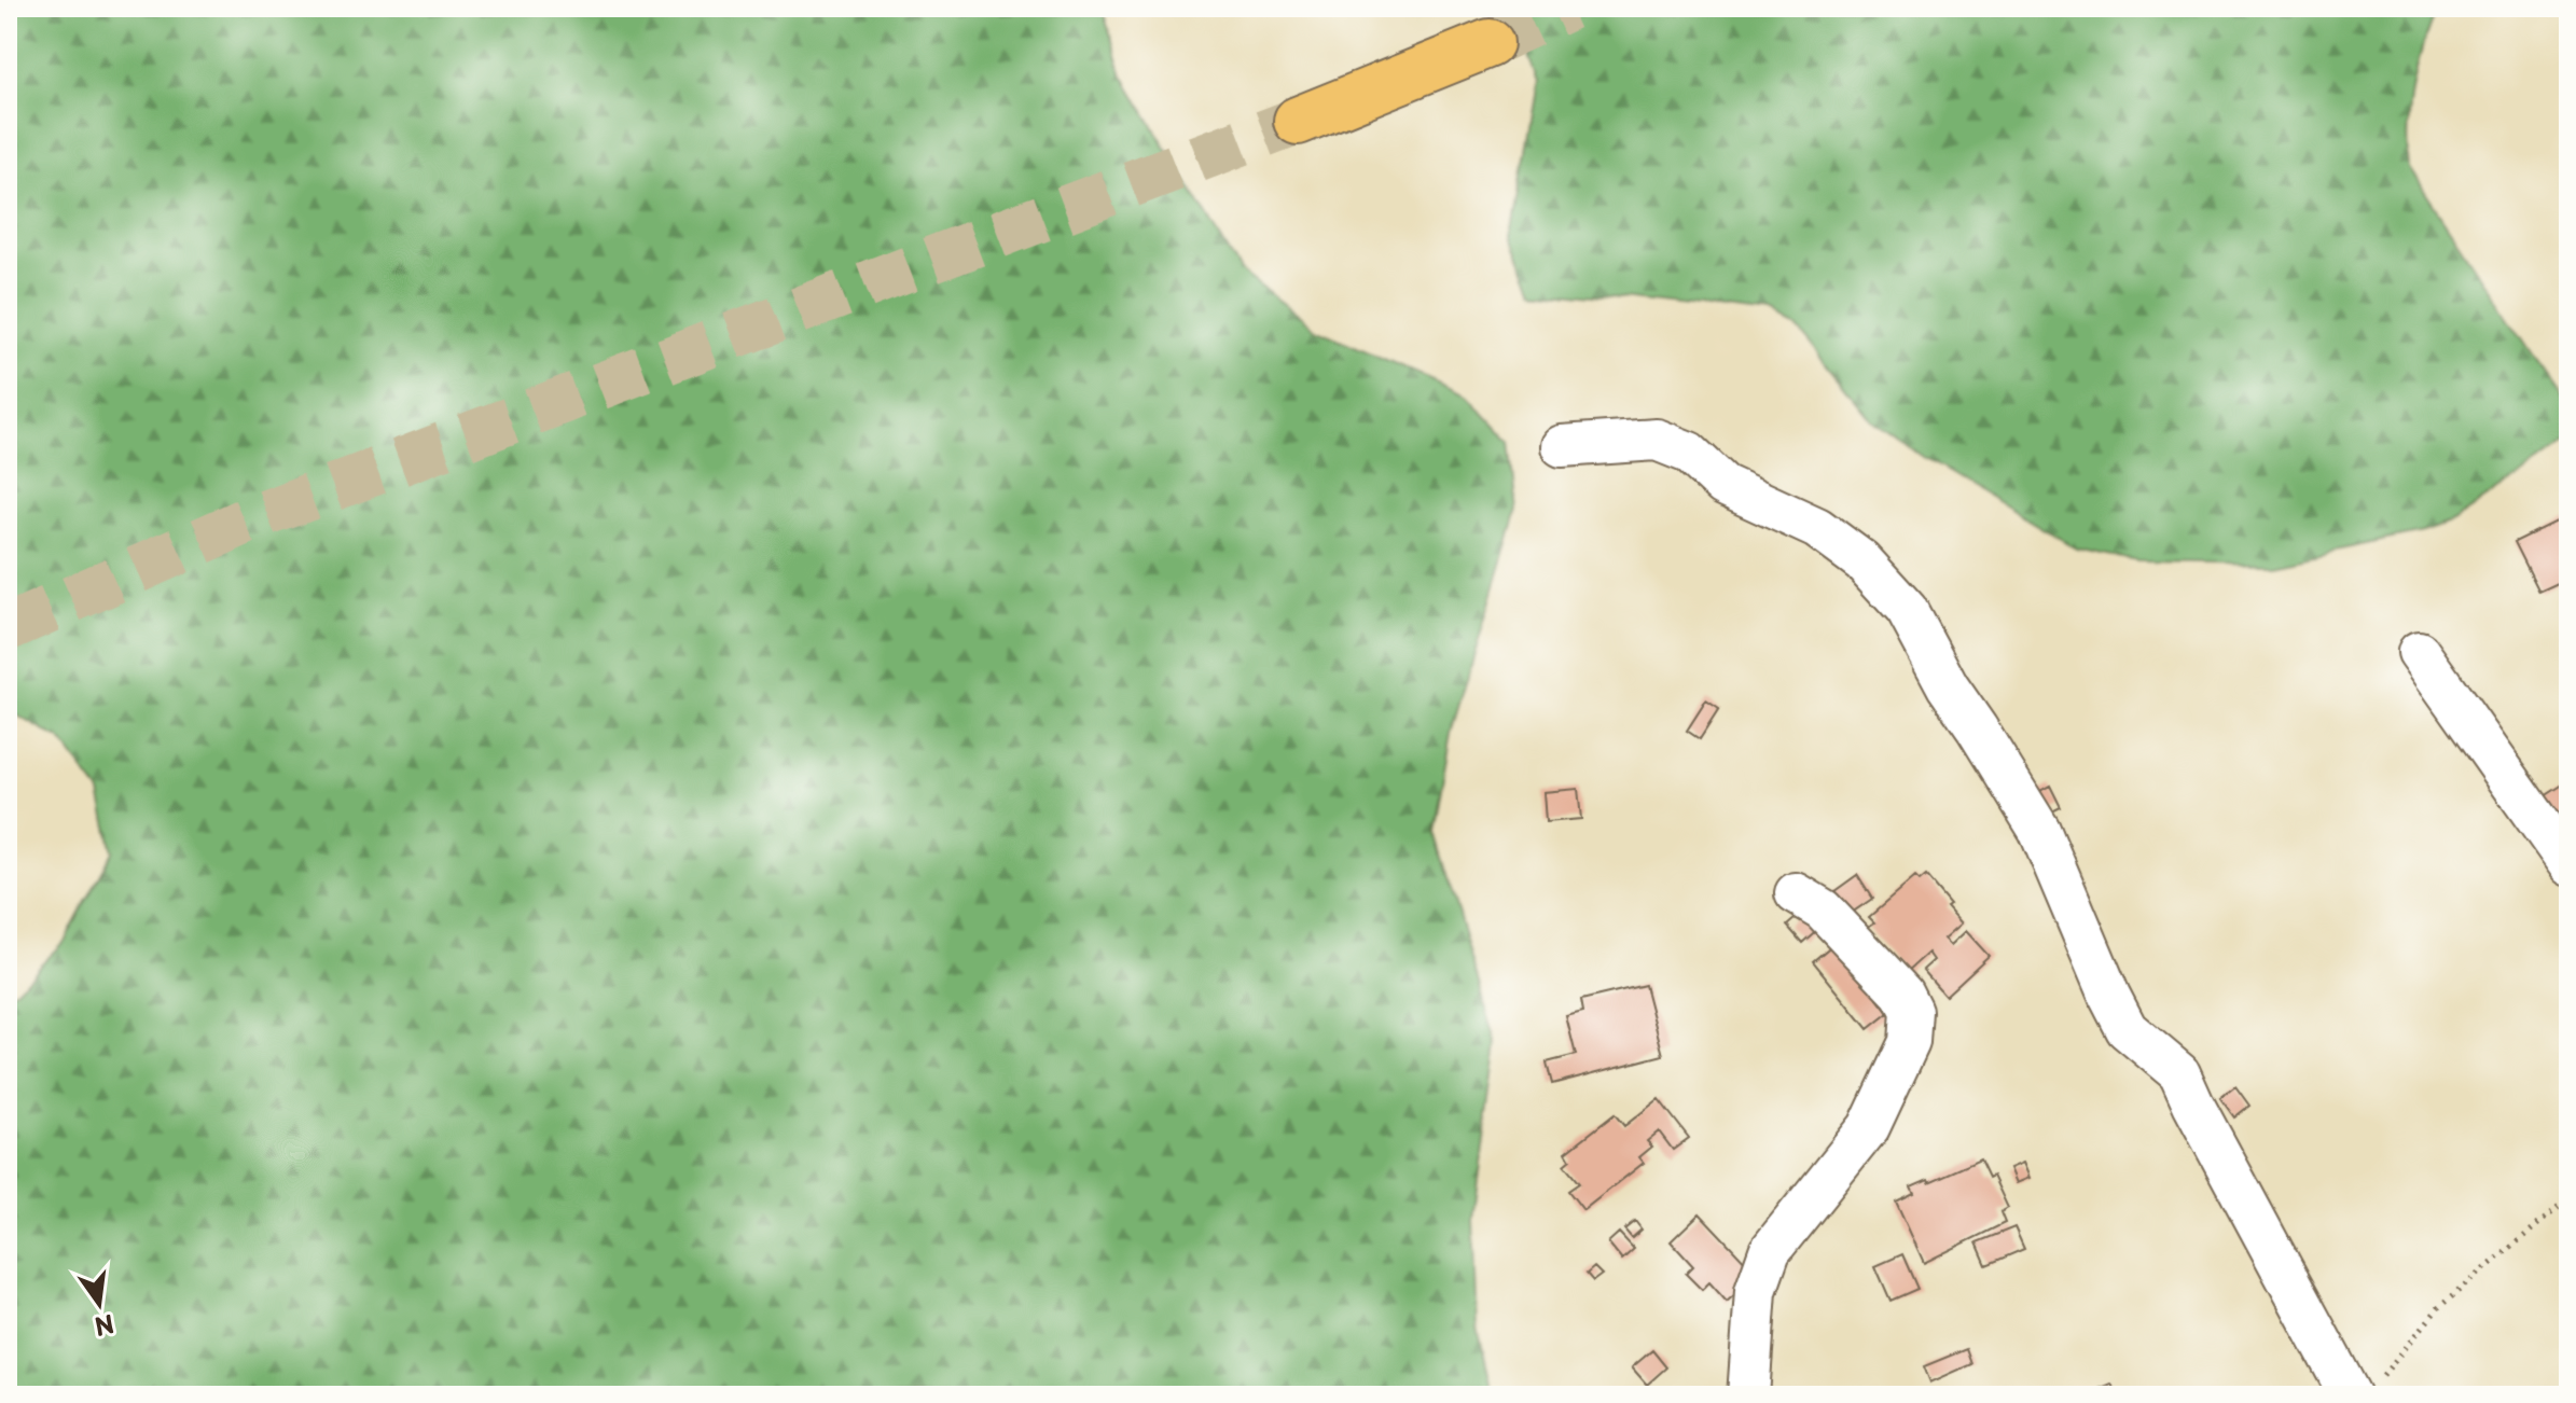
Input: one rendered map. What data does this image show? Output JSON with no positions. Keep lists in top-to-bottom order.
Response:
{
  "north": "bottom"
}
